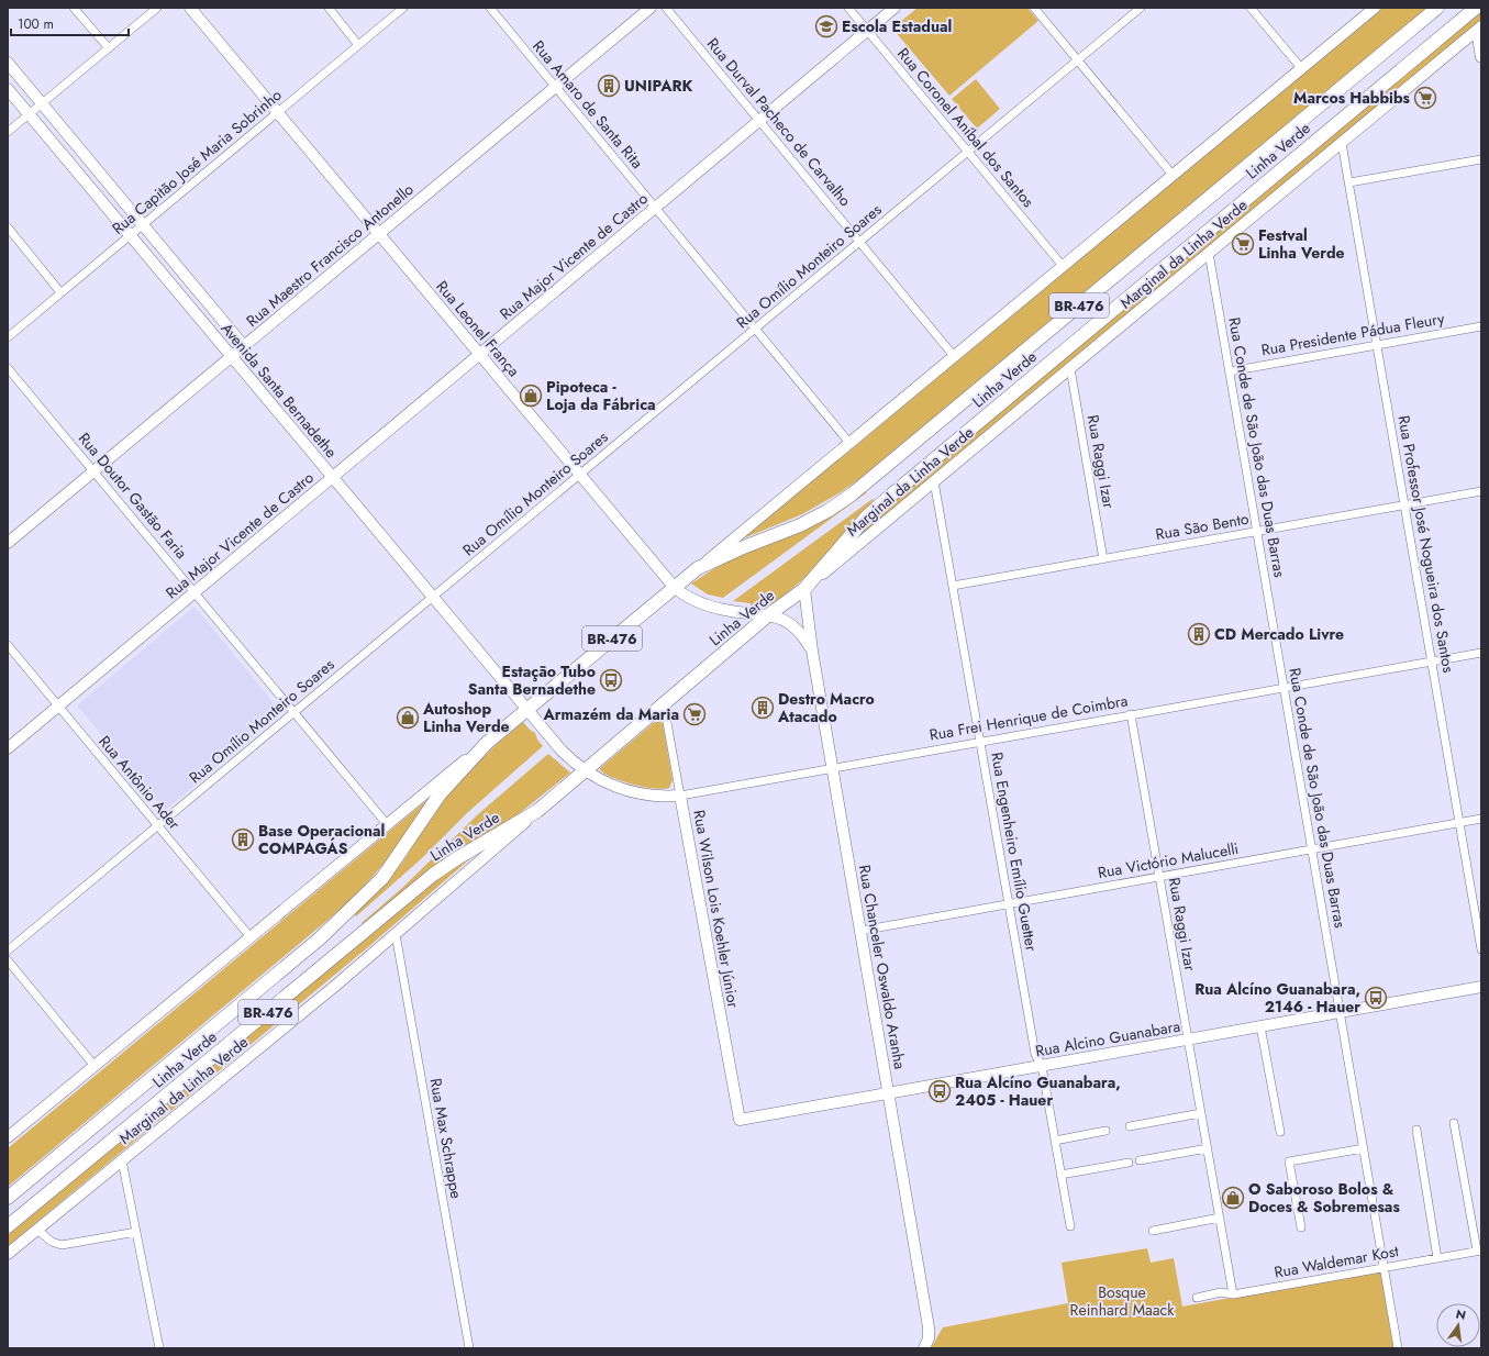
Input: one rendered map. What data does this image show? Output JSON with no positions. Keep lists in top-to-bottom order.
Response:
{
  "streets": {
    "highway": ["Linha Verde", "BR-476"],
    "main road": [
      "Marginal da Linha Verde",
      "Rua Maestro Francisco Antonello",
      "Rua Major Vicente de Castro",
      "Rua Leonel França",
      "Avenida Santa Bernadethe",
      "Rua Frei Henrique de Coimbra",
      "Rua Wilson Lois Koehler Júnior",
      "Rua Chanceler Oswaldo Aranha",
      "Rua Alcino Guanabara"
    ],
    "street": [
      "Rua Amaro de Santa Rita",
      "Rua Durval Pacheco de Carvalho",
      "Rua Coronel Aníbal dos Santos",
      "Rua Capitão José Maria Sobrinho",
      "Rua Omílio Monteiro Soares",
      "Rua Presidente Pádua Fleury",
      "Rua Conde de São João das Duas Barras",
      "Rua Raggi Izar",
      "Rua Doutor Gastão Faria",
      "Rua São Bento",
      "Rua Professor José Nogueira dos Santos",
      "Rua Antônio Ader",
      "Rua Engenheiro Emílio Guetter",
      "Rua Victório Malucelli",
      "Rua Max Schrappe",
      "Rua Waldemar Kost"
    ]
  },
  "crossings": [
    ["Rua Amaro de Santa Rita", "Rua Maestro Francisco Antonello"],
    ["Rua Amaro de Santa Rita", "Rua Major Vicente de Castro"],
    ["Rua Amaro de Santa Rita", "Rua Omílio Monteiro Soares"],
    ["Rua Durval Pacheco de Carvalho", "Rua Major Vicente de Castro"],
    ["Rua Durval Pacheco de Carvalho", "Rua Omílio Monteiro Soares"],
    ["Rua Coronel Aníbal dos Santos", "Rua Major Vicente de Castro"],
    ["Rua Coronel Aníbal dos Santos", "Rua Omílio Monteiro Soares"],
    ["Linha Verde", "Marginal da Linha Verde"],
    ["Linha Verde", "Rua Leonel França"],
    ["Linha Verde", "Avenida Santa Bernadethe"],
    ["Linha Verde", "Rua Frei Henrique de Coimbra"],
    ["Linha Verde", "Rua Wilson Lois Koehler Júnior"],
    ["Linha Verde", "Rua Chanceler Oswaldo Aranha"],
    ["Rua Capitão José Maria Sobrinho", "Rua Leonel França"],
    ["Rua Capitão José Maria Sobrinho", "Avenida Santa Bernadethe"],
    ["Marginal da Linha Verde", "Rua Conde de São João das Duas Barras"],
    ["Marginal da Linha Verde", "Rua Raggi Izar"],
    ["Marginal da Linha Verde", "Rua Professor José Nogueira dos Santos"],
    ["Marginal da Linha Verde", "Rua Engenheiro Emílio Guetter"],
    ["Marginal da Linha Verde", "Rua Chanceler Oswaldo Aranha"],
    ["Marginal da Linha Verde", "Rua Max Schrappe"],
    ["Rua Maestro Francisco Antonello", "Rua Leonel França"],
    ["Rua Maestro Francisco Antonello", "Avenida Santa Bernadethe"],
    ["Rua Maestro Francisco Antonello", "Rua Doutor Gastão Faria"],
    ["Rua Major Vicente de Castro", "Rua Leonel França"],
    ["Rua Major Vicente de Castro", "Avenida Santa Bernadethe"],
    ["Rua Major Vicente de Castro", "Rua Doutor Gastão Faria"],
    ["Rua Major Vicente de Castro", "Rua Antônio Ader"],
    ["Rua Omílio Monteiro Soares", "Rua Leonel França"],
    ["Rua Omílio Monteiro Soares", "Avenida Santa Bernadethe"],
    ["Rua Omílio Monteiro Soares", "Rua Doutor Gastão Faria"],
    ["Rua Omílio Monteiro Soares", "Rua Antônio Ader"],
    ["Rua Leonel França", "Rua Chanceler Oswaldo Aranha"],
    ["Rua Presidente Pádua Fleury", "Rua Conde de São João das Duas Barras"],
    ["Rua Presidente Pádua Fleury", "Rua Professor José Nogueira dos Santos"],
    ["Avenida Santa Bernadethe", "Rua Frei Henrique de Coimbra"],
    ["Rua Conde de São João das Duas Barras", "Rua São Bento"],
    ["Rua Conde de São João das Duas Barras", "Rua Frei Henrique de Coimbra"],
    ["Rua Conde de São João das Duas Barras", "Rua Victório Malucelli"],
    ["Rua Conde de São João das Duas Barras", "Rua Alcino Guanabara"],
    ["Rua Conde de São João das Duas Barras", "Rua Waldemar Kost"],
    ["Rua Raggi Izar", "Rua São Bento"],
    ["Rua Raggi Izar", "Rua Frei Henrique de Coimbra"],
    ["Rua Raggi Izar", "Rua Victório Malucelli"],
    ["Rua Raggi Izar", "Rua Alcino Guanabara"],
    ["Rua Raggi Izar", "Rua Waldemar Kost"],
    ["Rua São Bento", "Rua Professor José Nogueira dos Santos"],
    ["Rua São Bento", "Rua Engenheiro Emílio Guetter"],
    ["Rua Professor José Nogueira dos Santos", "Rua Frei Henrique de Coimbra"],
    ["Rua Professor José Nogueira dos Santos", "Rua Victório Malucelli"],
    ["Rua Frei Henrique de Coimbra", "Rua Engenheiro Emílio Guetter"],
    ["Rua Frei Henrique de Coimbra", "Rua Wilson Lois Koehler Júnior"],
    ["Rua Frei Henrique de Coimbra", "Rua Chanceler Oswaldo Aranha"],
    ["Rua Engenheiro Emílio Guetter", "Rua Victório Malucelli"],
    ["Rua Engenheiro Emílio Guetter", "Rua Alcino Guanabara"],
    ["Rua Victório Malucelli", "Rua Chanceler Oswaldo Aranha"],
    ["Rua Wilson Lois Koehler Júnior", "Rua Alcino Guanabara"],
    ["Rua Chanceler Oswaldo Aranha", "Rua Alcino Guanabara"]
  ],
  "parks": ["Bosque Reinhard Maack"],
  "places": {
    "school or university": ["Escola Estadual"],
    "building": [
      "UNIPARK",
      "CD Mercado Livre",
      "Destro Macro Atacado",
      "Base Operacional COMPAGÁS"
    ],
    "supermarket": ["Marcos Habbibs", "Festval Linha Verde", "Armazém da Maria"],
    "shop": ["Pipoteca - Loja da Fábrica", "Autoshop Linha Verde", "O Saboroso Bolos & Doces & Sobremesas"],
    "bus stop": ["Estação Tubo Santa Bernadethe", "Rua Alcíno Guanabara, 2146 - Hauer", "Rua Alcíno Guanabara, 2405 - Hauer"]
  },
  "scale_bar": "100 m",
  "north": "top"
}
